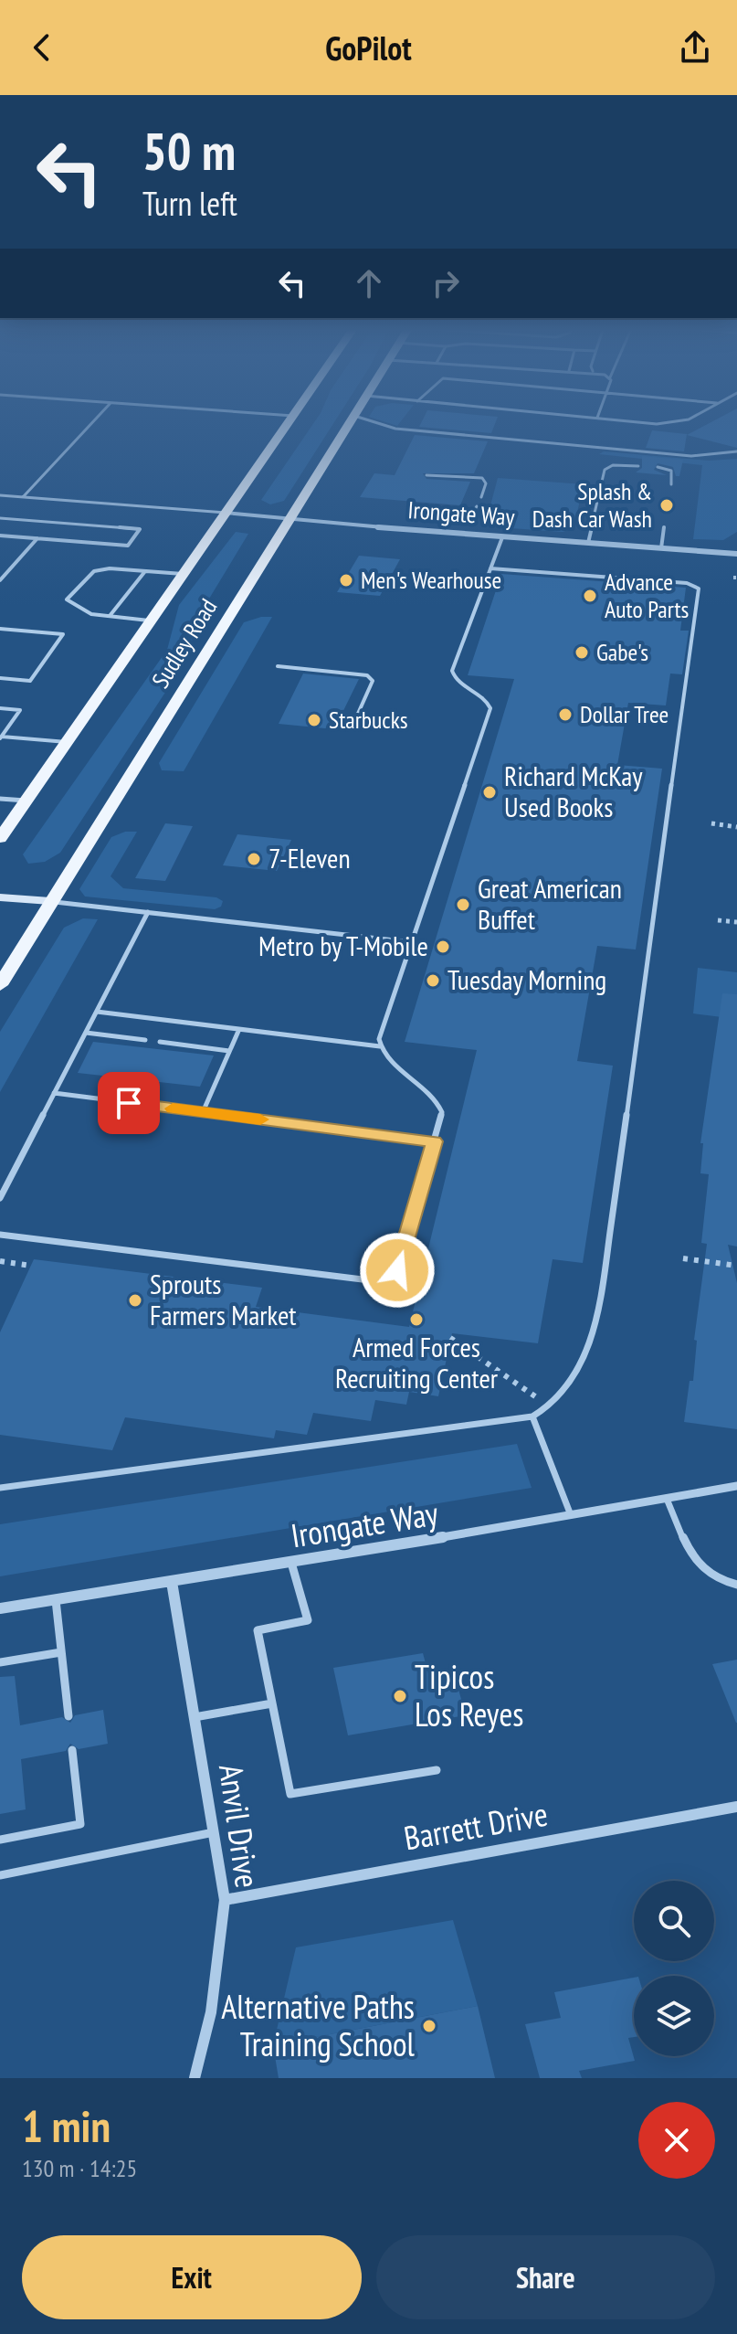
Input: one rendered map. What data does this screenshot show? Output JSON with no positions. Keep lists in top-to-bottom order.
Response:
{
  "streets": {
    "main road": ["Sudley Road"],
    "street": ["Irongate Way", "Anvil Drive", "Barrett Drive"]
  },
  "crossings": [
    ["Irongate Way", "Sudley Road"],
    ["Irongate Way", "Anvil Drive"],
    ["Anvil Drive", "Barrett Drive"]
  ],
  "places": [
    "Splash & Dash Car Wash",
    "Men's Wearhouse",
    "Advance Auto Parts",
    "Gabe's",
    "Dollar Tree",
    "Starbucks",
    "Richard McKay Used Books",
    "7-Eleven",
    "Great American Buffet",
    "Metro by T-Mobile",
    "Tuesday Morning",
    "Sprouts Farmers Market",
    "Armed Forces Recruiting Center",
    "Tipicos Los Reyes",
    "Alternative Paths Training School"
  ],
  "page": {
    "header": "GoPilot",
    "turn": ["50 m", "Turn left"],
    "heading": ["1 min", "130 m · 14:25"],
    "buttons": ["Exit", "Share"]
  }
}
